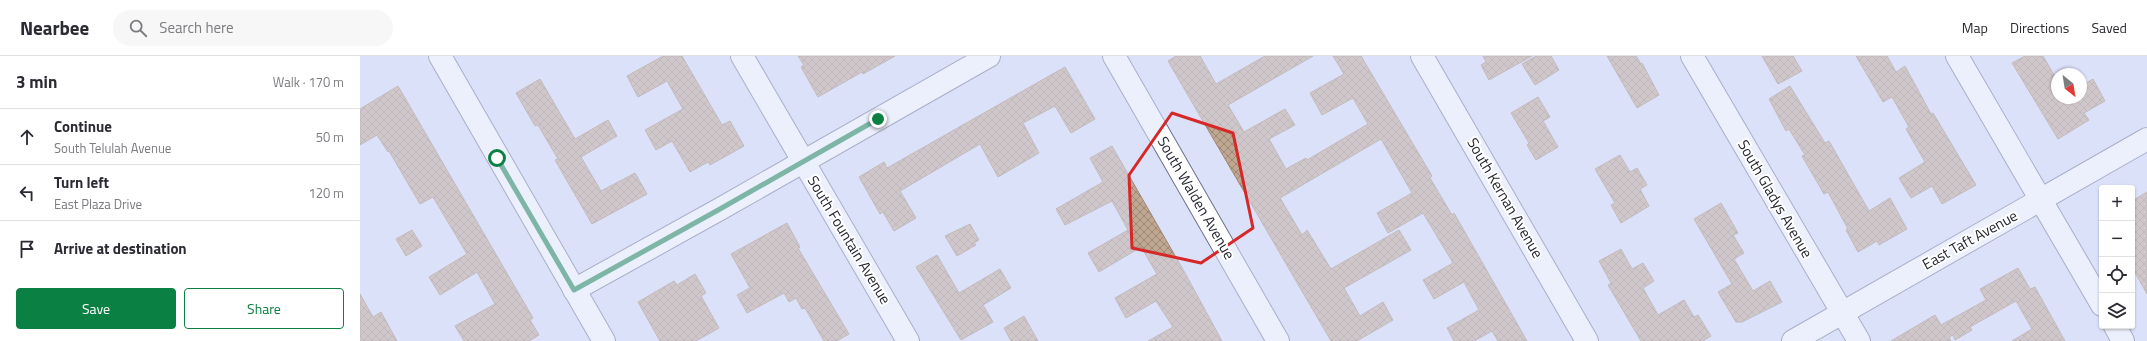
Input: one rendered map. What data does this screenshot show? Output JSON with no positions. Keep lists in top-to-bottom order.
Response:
{
  "streets": {
    "street": [
      "South Walden Avenue",
      "South Kernan Avenue",
      "South Gladys Avenue",
      "South Fountain Avenue",
      "East Taft Avenue"
    ]
  },
  "crossings": [
    ["South Gladys Avenue", "East Taft Avenue"]
  ],
  "north": "bottom right",
  "page": {
    "header": "Nearbee",
    "search": "Search here",
    "nav": ["Map", "Directions", "Saved"],
    "heading": ["3 min", "Walk · 170 m"],
    "list": [
      ["Continue", "South Telulah Avenue", "50 m"],
      ["Turn left", "East Plaza Drive", "120 m"],
      "Arrive at destination"
    ],
    "map_buttons": ["+", "−"],
    "buttons": ["Save", "Share"]
  }
}
